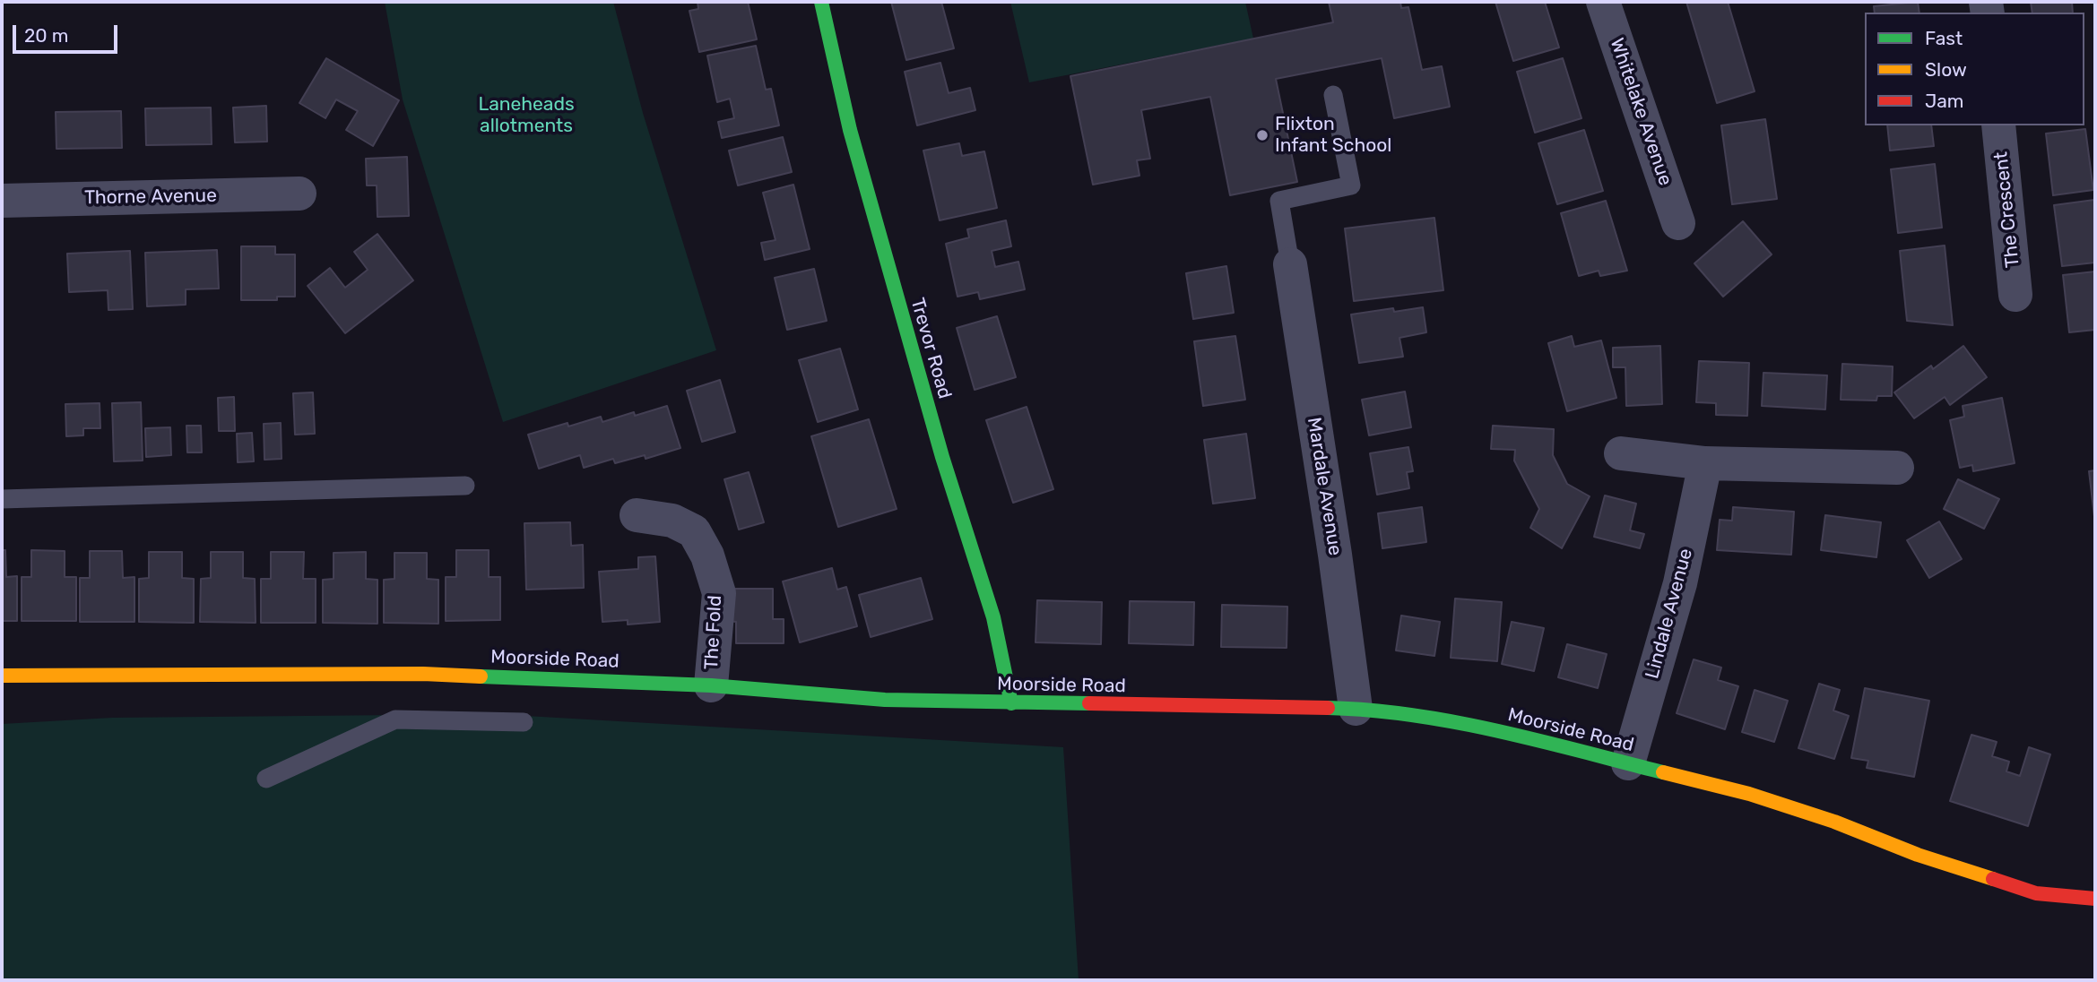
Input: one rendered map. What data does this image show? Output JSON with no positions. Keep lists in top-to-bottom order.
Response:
{
  "streets": {
    "street": [
      "Whitelake Avenue",
      "Thorne Avenue",
      "The Crescent",
      "Trevor Road",
      "Mardale Avenue",
      "Lindale Avenue",
      "The Fold",
      "Moorside Road"
    ]
  },
  "crossings": [
    ["Trevor Road", "Moorside Road"],
    ["Mardale Avenue", "Moorside Road"],
    ["Lindale Avenue", "Moorside Road"],
    ["The Fold", "Moorside Road"]
  ],
  "parks": ["Laneheads allotments"],
  "places": ["Flixton Infant School"],
  "legend": ["Fast", "Slow", "Jam"],
  "scale_bar": "20 m"
}
